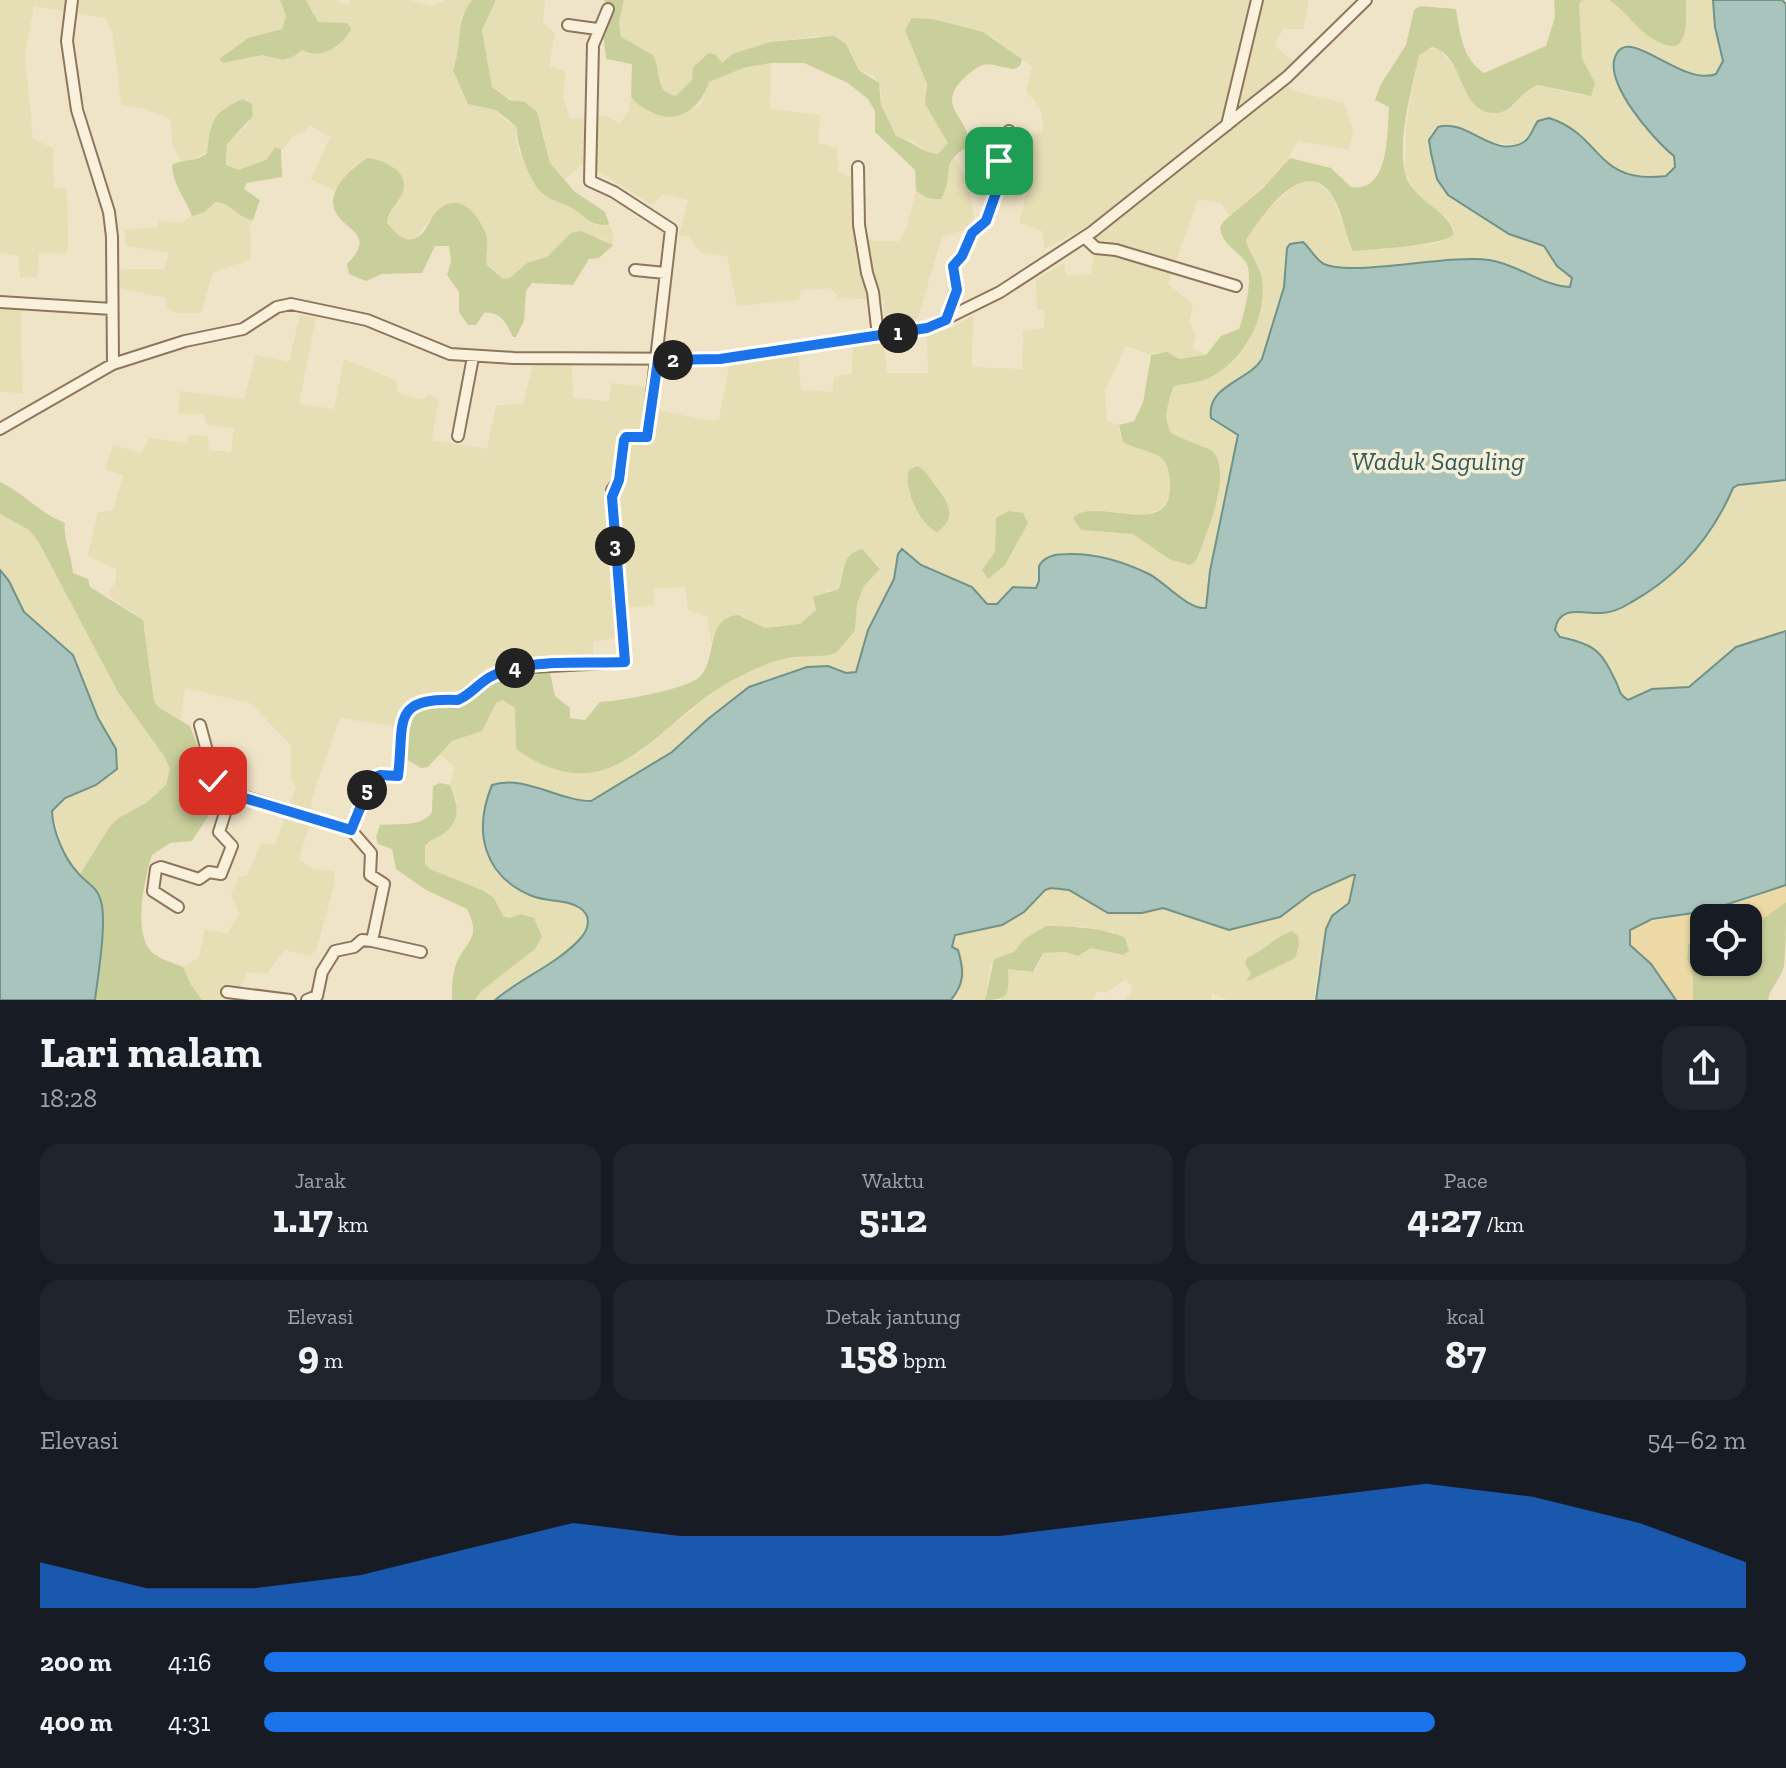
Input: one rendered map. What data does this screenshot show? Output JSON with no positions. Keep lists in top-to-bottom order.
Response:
{
  "water": ["Waduk Saguling"],
  "page": {
    "pins": [
      "1",
      "2",
      "3",
      "4",
      "5"
    ],
    "heading": ["Lari malam", "18:28"],
    "stats": [
      ["Jarak", "1.17 km"],
      ["Waktu", "5:12"],
      ["Pace", "4:27 /km"],
      ["Elevasi", "9 m"],
      ["Detak jantung", "158 bpm"],
      ["kcal", "87"]
    ],
    "chart": ["Elevasi", "54–62 m"],
    "list": [
      {
        "name": "200 m",
        "note": "4:16"
      },
      {
        "name": "400 m",
        "note": "4:31"
      }
    ]
  }
}
